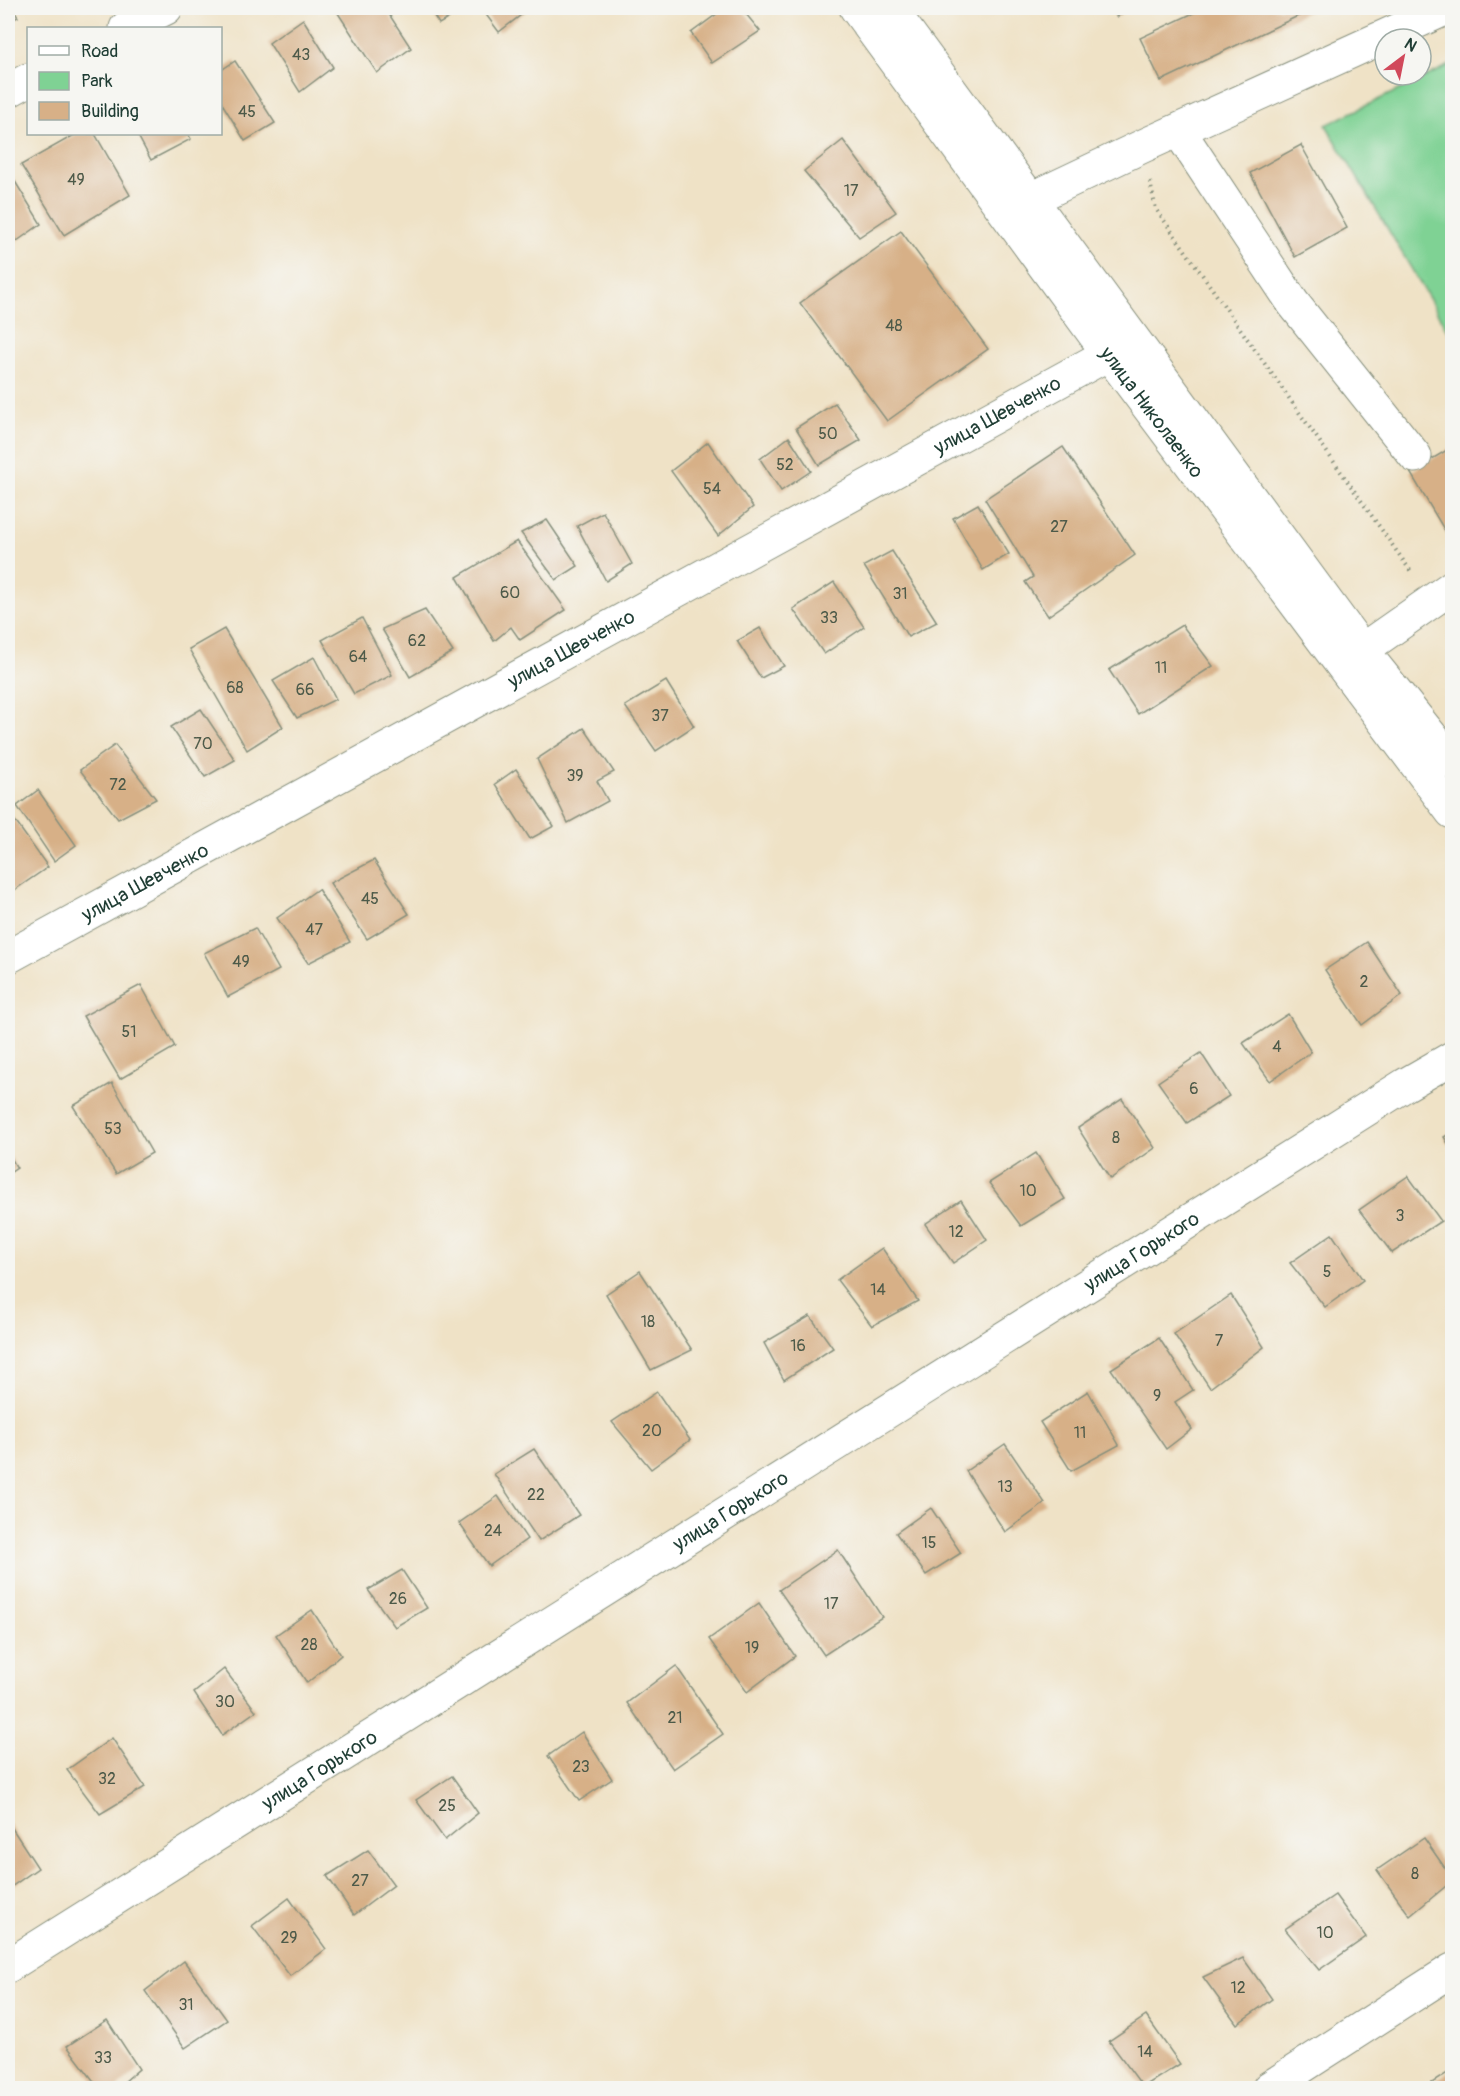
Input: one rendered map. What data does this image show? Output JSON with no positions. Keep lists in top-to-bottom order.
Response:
{
  "streets": {
    "street": ["улица Николаенко", "улица Шевченко", "улица Горького"]
  },
  "crossings": [
    ["улица Николаенко", "улица Шевченко"]
  ],
  "house_numbers": [
    "43",
    "45",
    "49",
    "17",
    "48",
    "50",
    "52",
    "54",
    "27",
    "60",
    "31",
    "33",
    "62",
    "64",
    "11",
    "68",
    "66",
    "37",
    "70",
    "39",
    "72",
    "45",
    "47",
    "49",
    "2",
    "51",
    "4",
    "6",
    "53",
    "8",
    "10",
    "3",
    "12",
    "5",
    "14",
    "18",
    "7",
    "16",
    "9",
    "20",
    "11",
    "13",
    "22",
    "24",
    "15",
    "26",
    "17",
    "28",
    "19",
    "30",
    "21",
    "23",
    "32",
    "25",
    "8",
    "27",
    "10",
    "29",
    "12",
    "31",
    "14",
    "33"
  ],
  "legend": ["Road", "Park", "Building"],
  "north": "top right"
}
